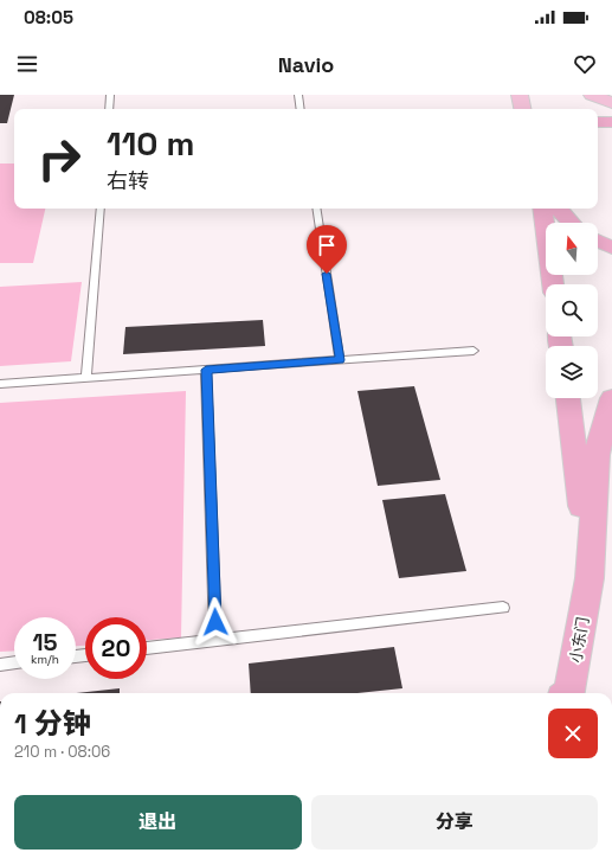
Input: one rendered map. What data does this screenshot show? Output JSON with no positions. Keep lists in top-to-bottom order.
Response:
{
  "streets": {
    "highway": ["小东门"]
  },
  "north": "top",
  "page": {
    "status": "08:05",
    "header": "Navio",
    "turn": ["110 m", "右转"],
    "speed": "15 km/h",
    "limit": "20",
    "heading": ["1 分钟", "210 m · 08:06"],
    "buttons": ["退出", "分享"]
  }
}
